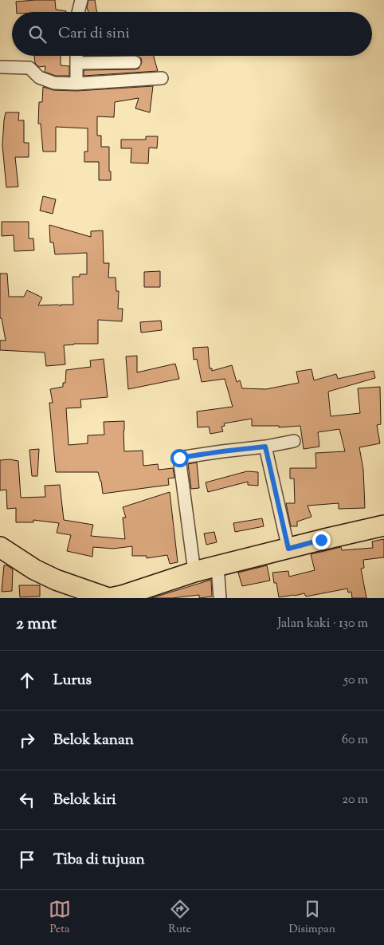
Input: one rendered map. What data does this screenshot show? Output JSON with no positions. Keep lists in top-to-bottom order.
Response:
{
  "page": {
    "search": "Cari di sini",
    "heading": ["2 mnt", "Jalan kaki · 130 m"],
    "list": [
      ["Lurus", "50 m"],
      ["Belok kanan", "60 m"],
      ["Belok kiri", "20 m"],
      "Tiba di tujuan"
    ],
    "nav": ["Peta", "Rute", "Disimpan"]
  }
}
